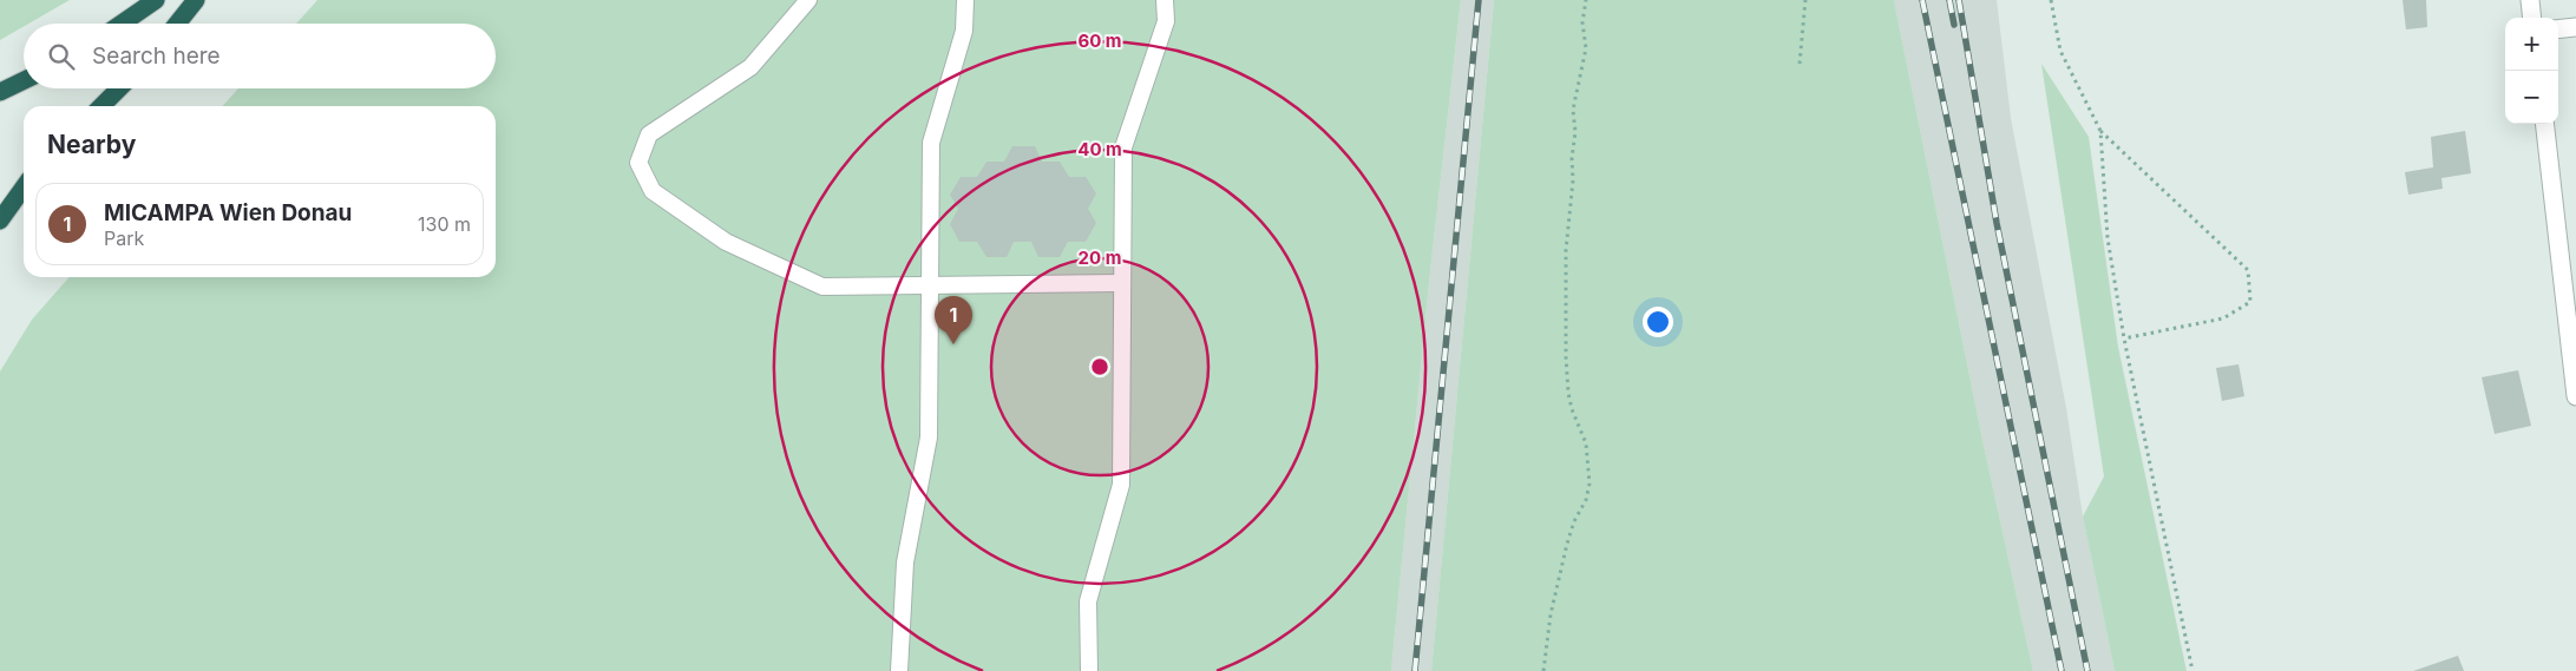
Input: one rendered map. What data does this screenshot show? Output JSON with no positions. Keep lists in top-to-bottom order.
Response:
{
  "page": {
    "map_buttons": ["+", "−"],
    "search": "Search here",
    "heading": "Nearby",
    "list": [
      {
        "mark": "1",
        "name": "MICAMPA Wien Donau",
        "note": "Park",
        "value": "130 m"
      }
    ],
    "pins": "1"
  },
  "rings": ["60 m", "40 m", "20 m"]
}
